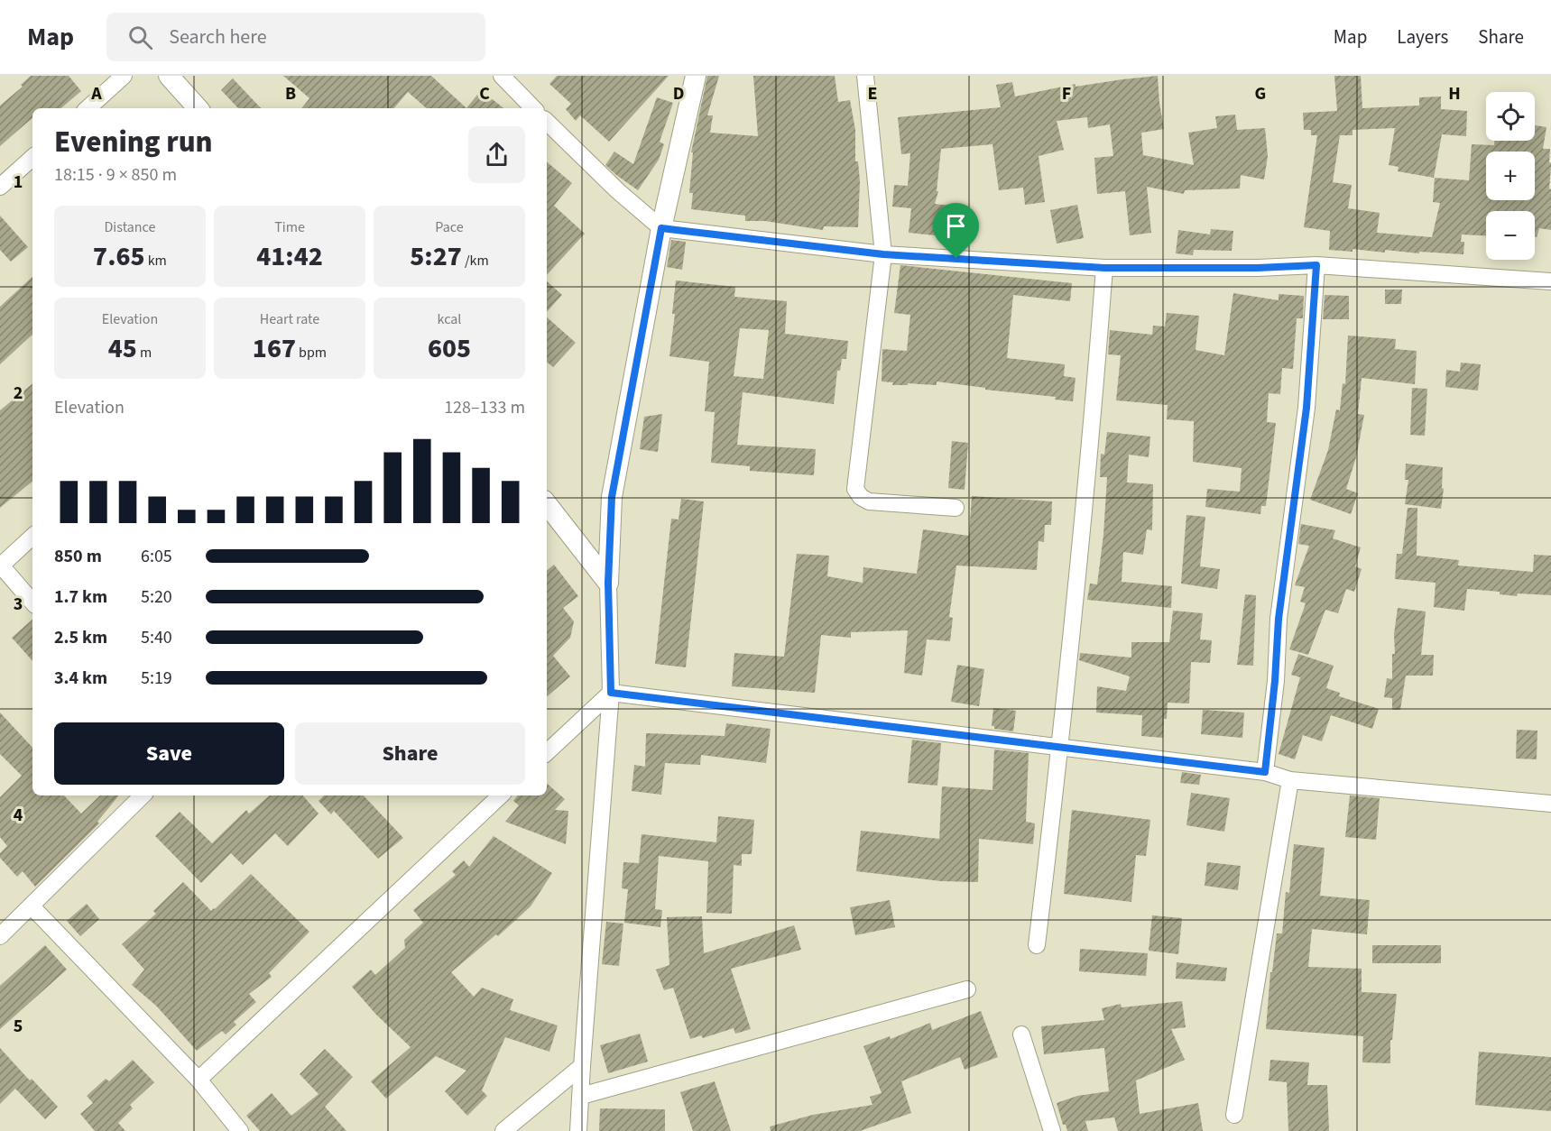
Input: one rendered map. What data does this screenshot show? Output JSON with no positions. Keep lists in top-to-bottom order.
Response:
{
  "page": {
    "header": "Map",
    "search": "Search here",
    "nav": ["Map", "Layers", "Share"],
    "map_buttons": ["+", "−"],
    "heading": ["Evening run", "18:15 · 9 × 850 m"],
    "stats": [
      ["Distance", "7.65 km"],
      ["Time", "41:42"],
      ["Pace", "5:27 /km"],
      ["Elevation", "45 m"],
      ["Heart rate", "167 bpm"],
      ["kcal", "605"]
    ],
    "chart": ["Elevation", "128–133 m"],
    "list": [
      {
        "name": "850 m",
        "note": "6:05"
      },
      {
        "name": "1.7 km",
        "note": "5:20"
      },
      {
        "name": "2.5 km",
        "note": "5:40"
      },
      {
        "name": "3.4 km",
        "note": "5:19"
      }
    ],
    "buttons": ["Save", "Share"]
  },
  "grid": {
    "columns": [
      "A",
      "B",
      "C",
      "D",
      "E",
      "F",
      "G",
      "H"
    ],
    "rows": [
      "1",
      "2",
      "3",
      "4",
      "5"
    ]
  }
}
